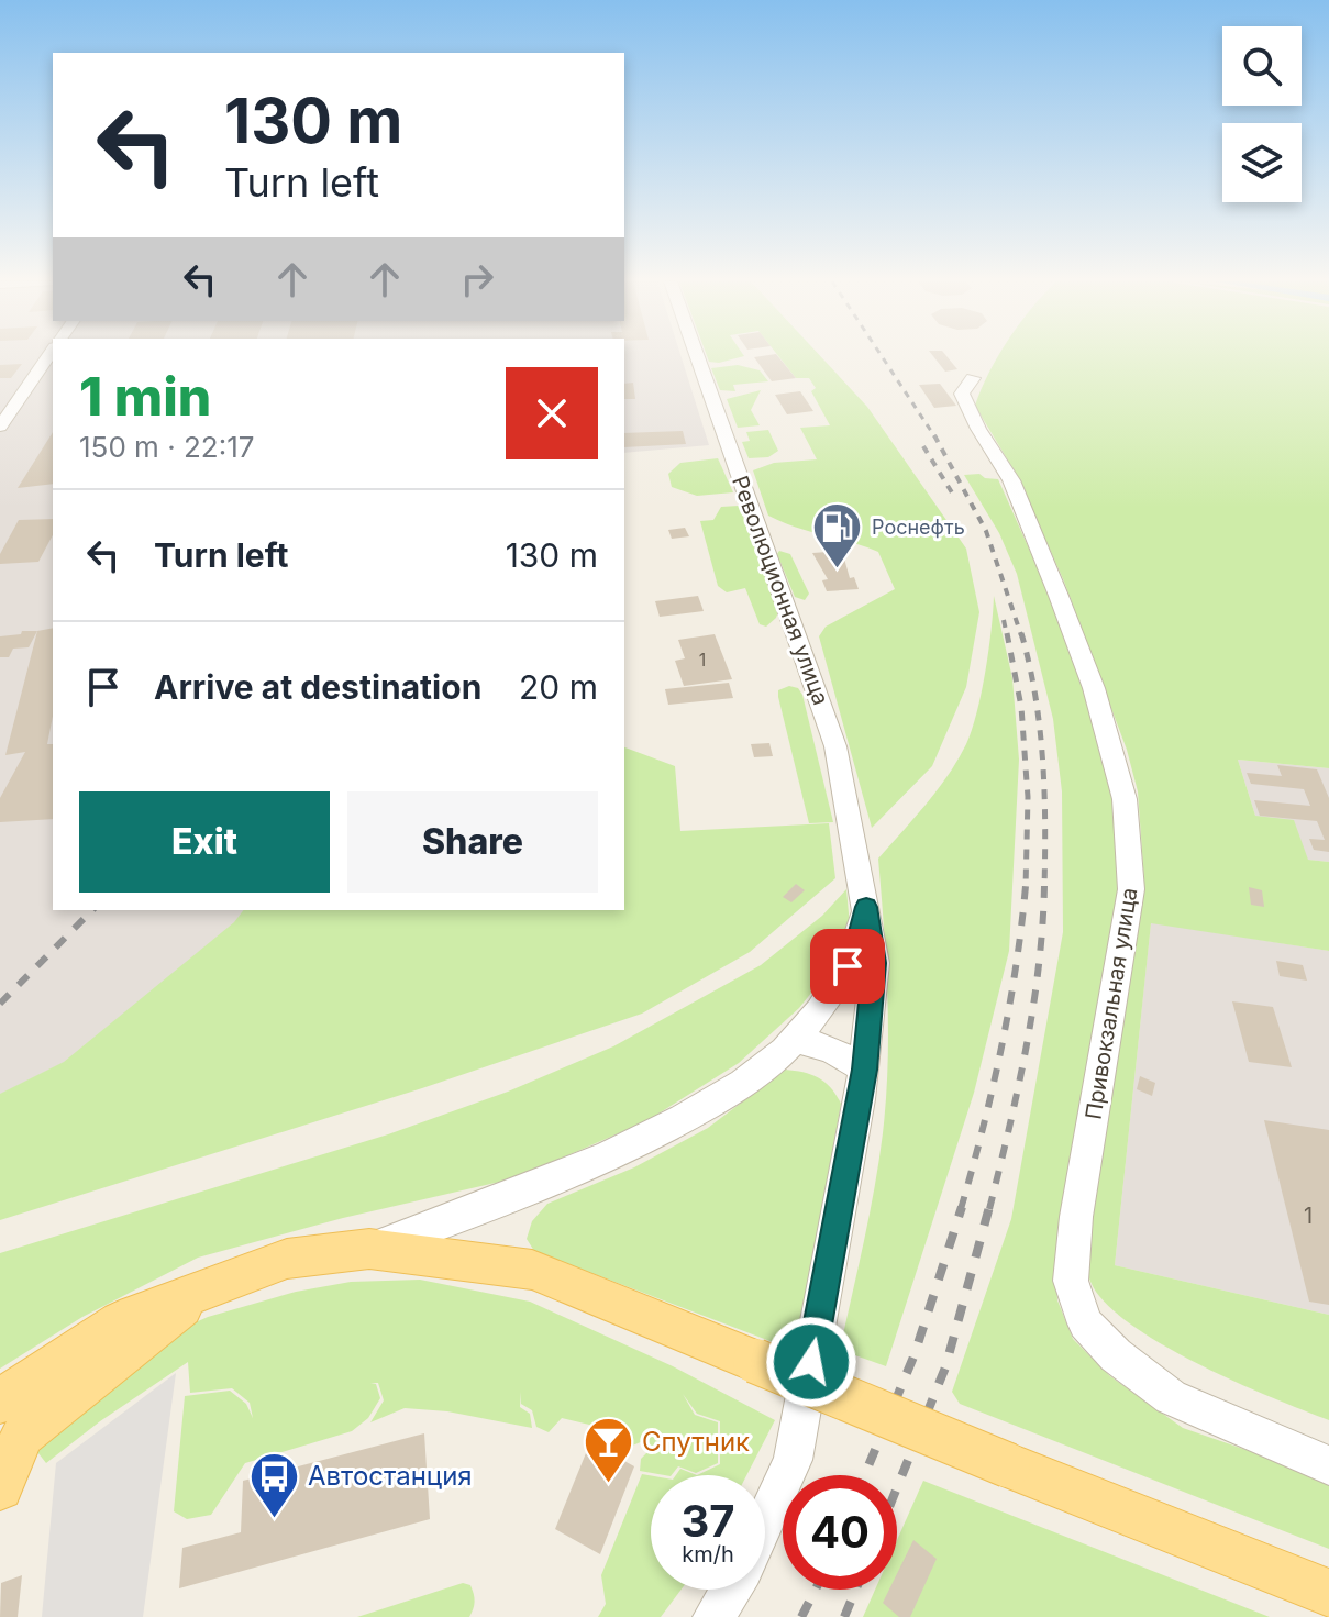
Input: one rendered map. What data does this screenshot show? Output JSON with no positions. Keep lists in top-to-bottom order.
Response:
{
  "streets": {
    "street": ["Революционная улица", "Привокзальная улица"]
  },
  "places": {
    "fuel station": ["Роснефть"],
    "bar": ["Спутник"],
    "bus stop": ["Автостанция"]
  },
  "house_numbers": ["1", "1"],
  "page": {
    "turn": ["130 m", "Turn left"],
    "heading": ["1 min", "150 m · 22:17"],
    "list": [
      {
        "name": "Turn left",
        "value": "130 m"
      },
      {
        "name": "Arrive at destination",
        "value": "20 m"
      }
    ],
    "buttons": ["Exit", "Share"],
    "speed": "37 km/h",
    "limit": "40"
  }
}
